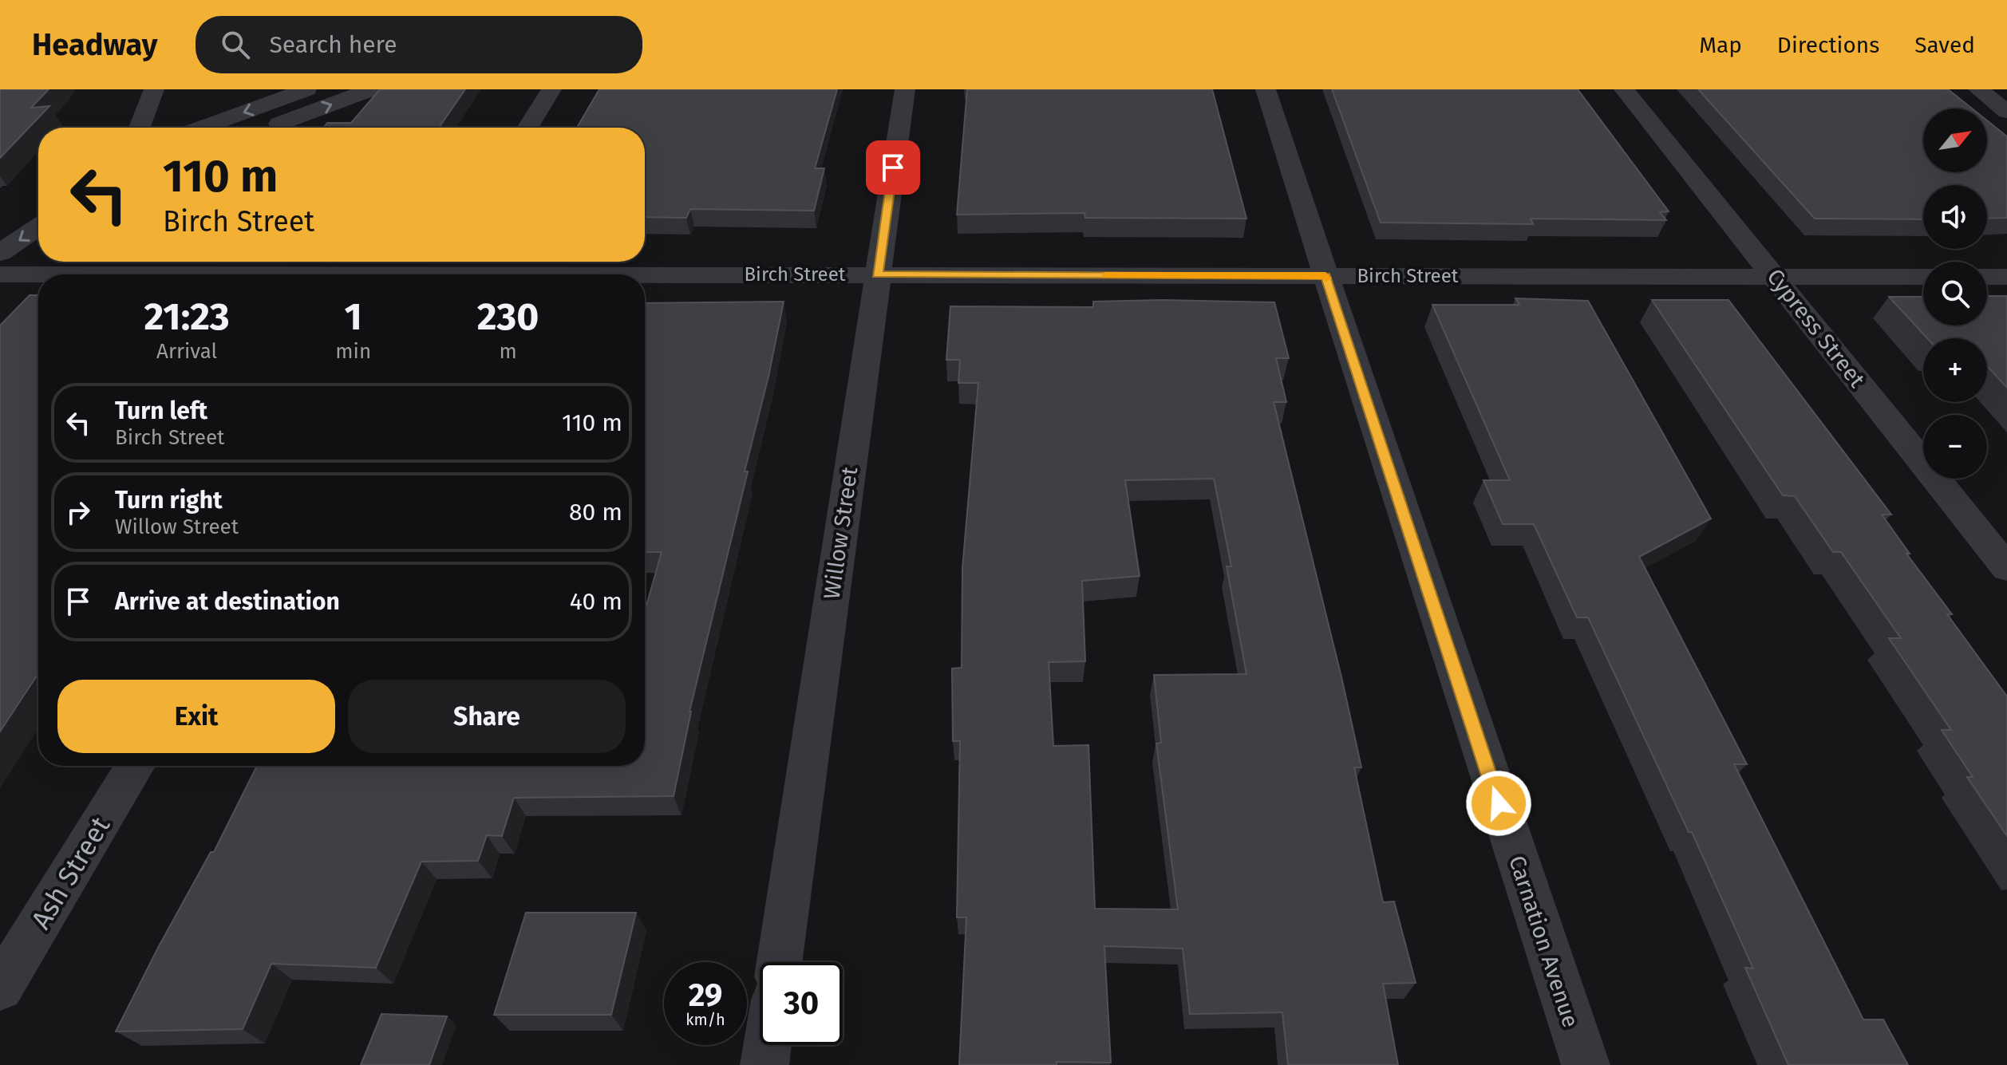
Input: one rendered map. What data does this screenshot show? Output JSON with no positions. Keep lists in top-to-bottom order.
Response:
{
  "streets": {
    "street": [
      "Birch Street",
      "Cypress Street",
      "Willow Street",
      "Ash Street",
      "Carnation Avenue"
    ]
  },
  "crossings": [
    ["Birch Street", "Cypress Street"],
    ["Birch Street", "Willow Street"],
    ["Birch Street", "Carnation Avenue"]
  ],
  "north": "top right",
  "page": {
    "header": "Headway",
    "search": "Search here",
    "nav": ["Map", "Directions", "Saved"],
    "map_buttons": ["+", "−"],
    "turn": ["110 m", "Birch Street"],
    "eta": [
      "21:23",
      "Arrival",
      "1",
      "min",
      "230",
      "m"
    ],
    "list": [
      {
        "name": "Turn left",
        "note": "Birch Street",
        "value": "110 m"
      },
      {
        "name": "Turn right",
        "note": "Willow Street",
        "value": "80 m"
      },
      {
        "name": "Arrive at destination",
        "value": "40 m"
      }
    ],
    "buttons": ["Exit", "Share"],
    "speed": "29 km/h",
    "limit": "30"
  }
}
